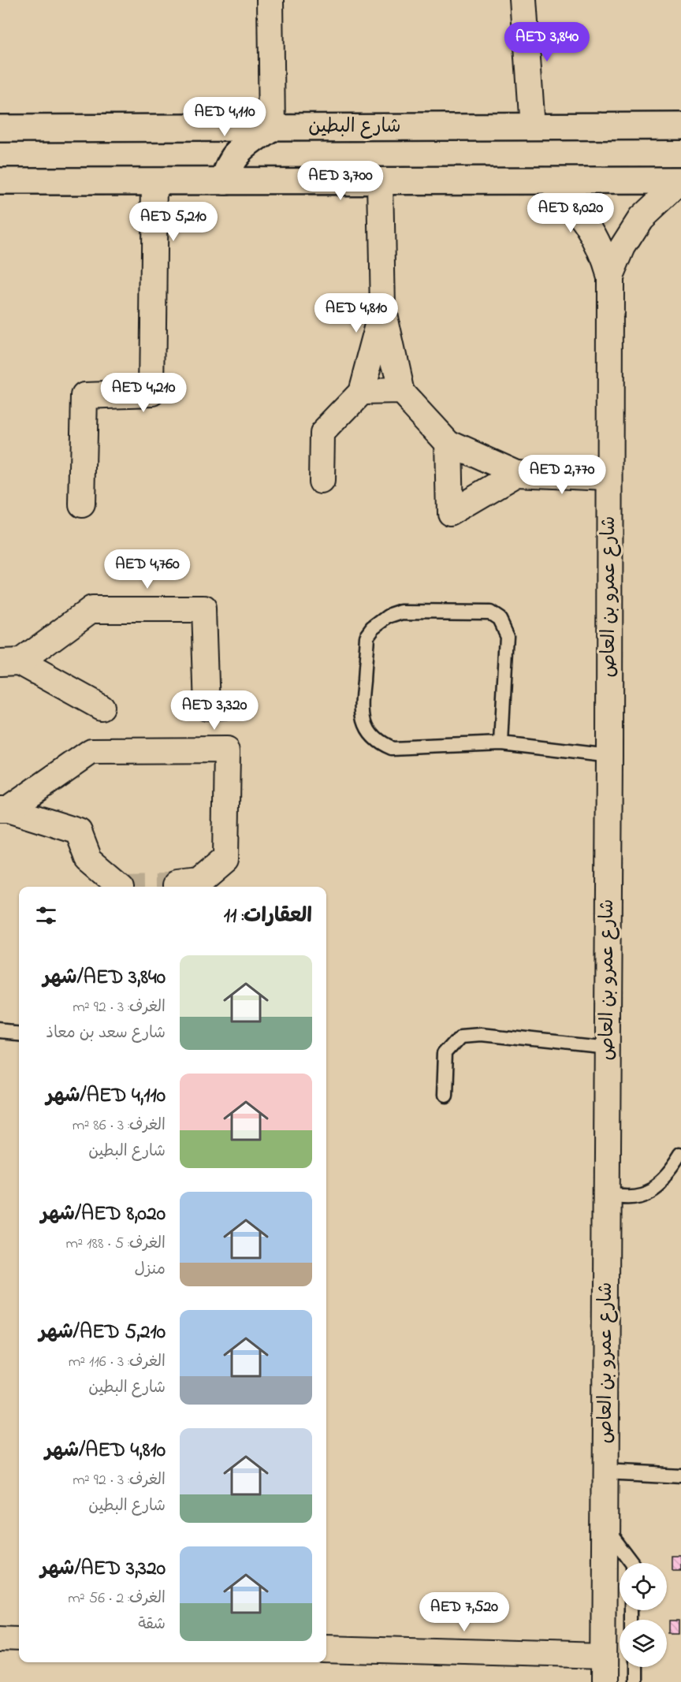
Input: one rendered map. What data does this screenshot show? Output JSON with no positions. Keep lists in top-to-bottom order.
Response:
{
  "streets": {
    "street": ["شارع البطين", "شارع عمرو بن العاص"]
  },
  "page": {
    "price": [
      "AED 3,840",
      "AED 4,110",
      "AED 3,700",
      "AED 8,020",
      "AED 5,210",
      "AED 4,810",
      "AED 4,210",
      "AED 2,770",
      "AED 4,760",
      "AED 3,320",
      "AED 7,520"
    ],
    "heading": "العقارات: 11",
    "list": [
      {
        "name": "AED 3,840/شهر",
        "note": "الغرف: 3 · 92 m² · شارع سعد بن معاذ"
      },
      {
        "name": "AED 4,110/شهر",
        "note": "الغرف: 3 · 86 m² · شارع البطين"
      },
      {
        "name": "AED 8,020/شهر",
        "note": "الغرف: 5 · 188 m² · منزل"
      },
      {
        "name": "AED 5,210/شهر",
        "note": "الغرف: 3 · 116 m² · شارع البطين"
      },
      {
        "name": "AED 4,810/شهر",
        "note": "الغرف: 3 · 92 m² · شارع البطين"
      },
      {
        "name": "AED 3,320/شهر",
        "note": "الغرف: 2 · 56 m² · شقة"
      }
    ]
  }
}
